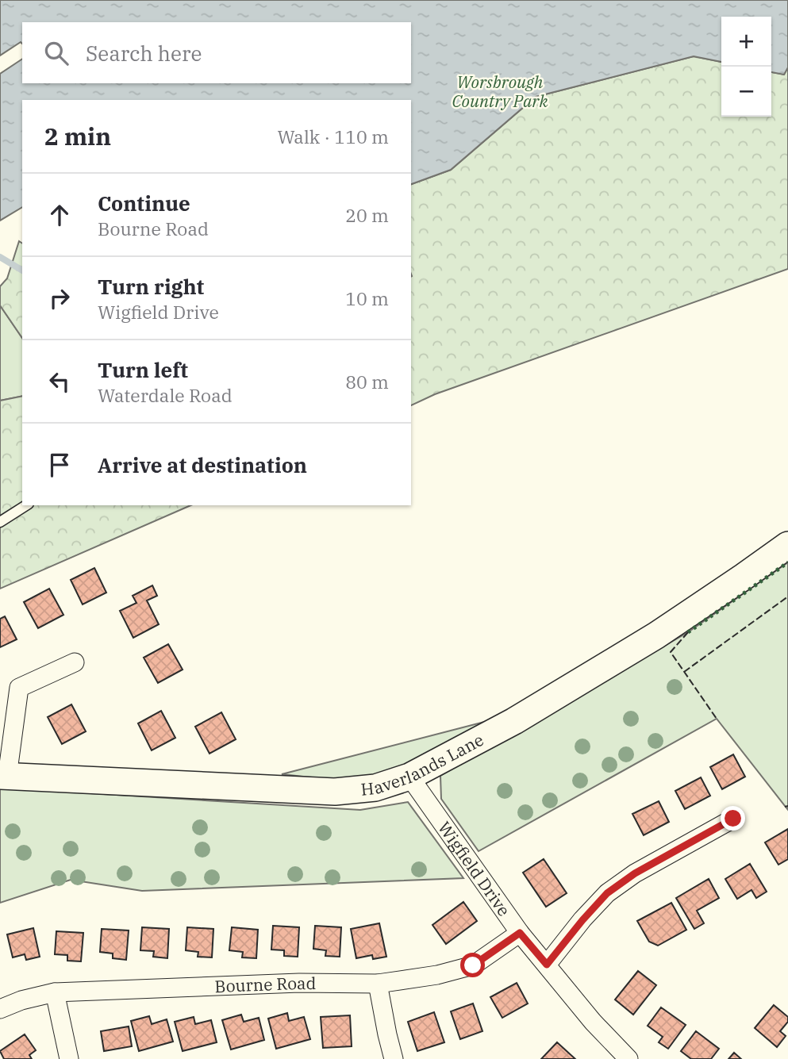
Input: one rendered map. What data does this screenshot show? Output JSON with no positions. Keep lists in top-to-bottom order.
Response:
{
  "streets": {
    "street": ["Haverlands Lane", "Wigfield Drive", "Bourne Road"]
  },
  "crossings": [
    ["Haverlands Lane", "Wigfield Drive"],
    ["Wigfield Drive", "Bourne Road"]
  ],
  "parks": ["Worsbrough Country Park"],
  "page": {
    "map_buttons": ["+", "−"],
    "search": "Search here",
    "heading": ["2 min", "Walk · 110 m"],
    "list": [
      ["Continue", "Bourne Road", "20 m"],
      ["Turn right", "Wigfield Drive", "10 m"],
      ["Turn left", "Waterdale Road", "80 m"],
      "Arrive at destination"
    ]
  }
}
